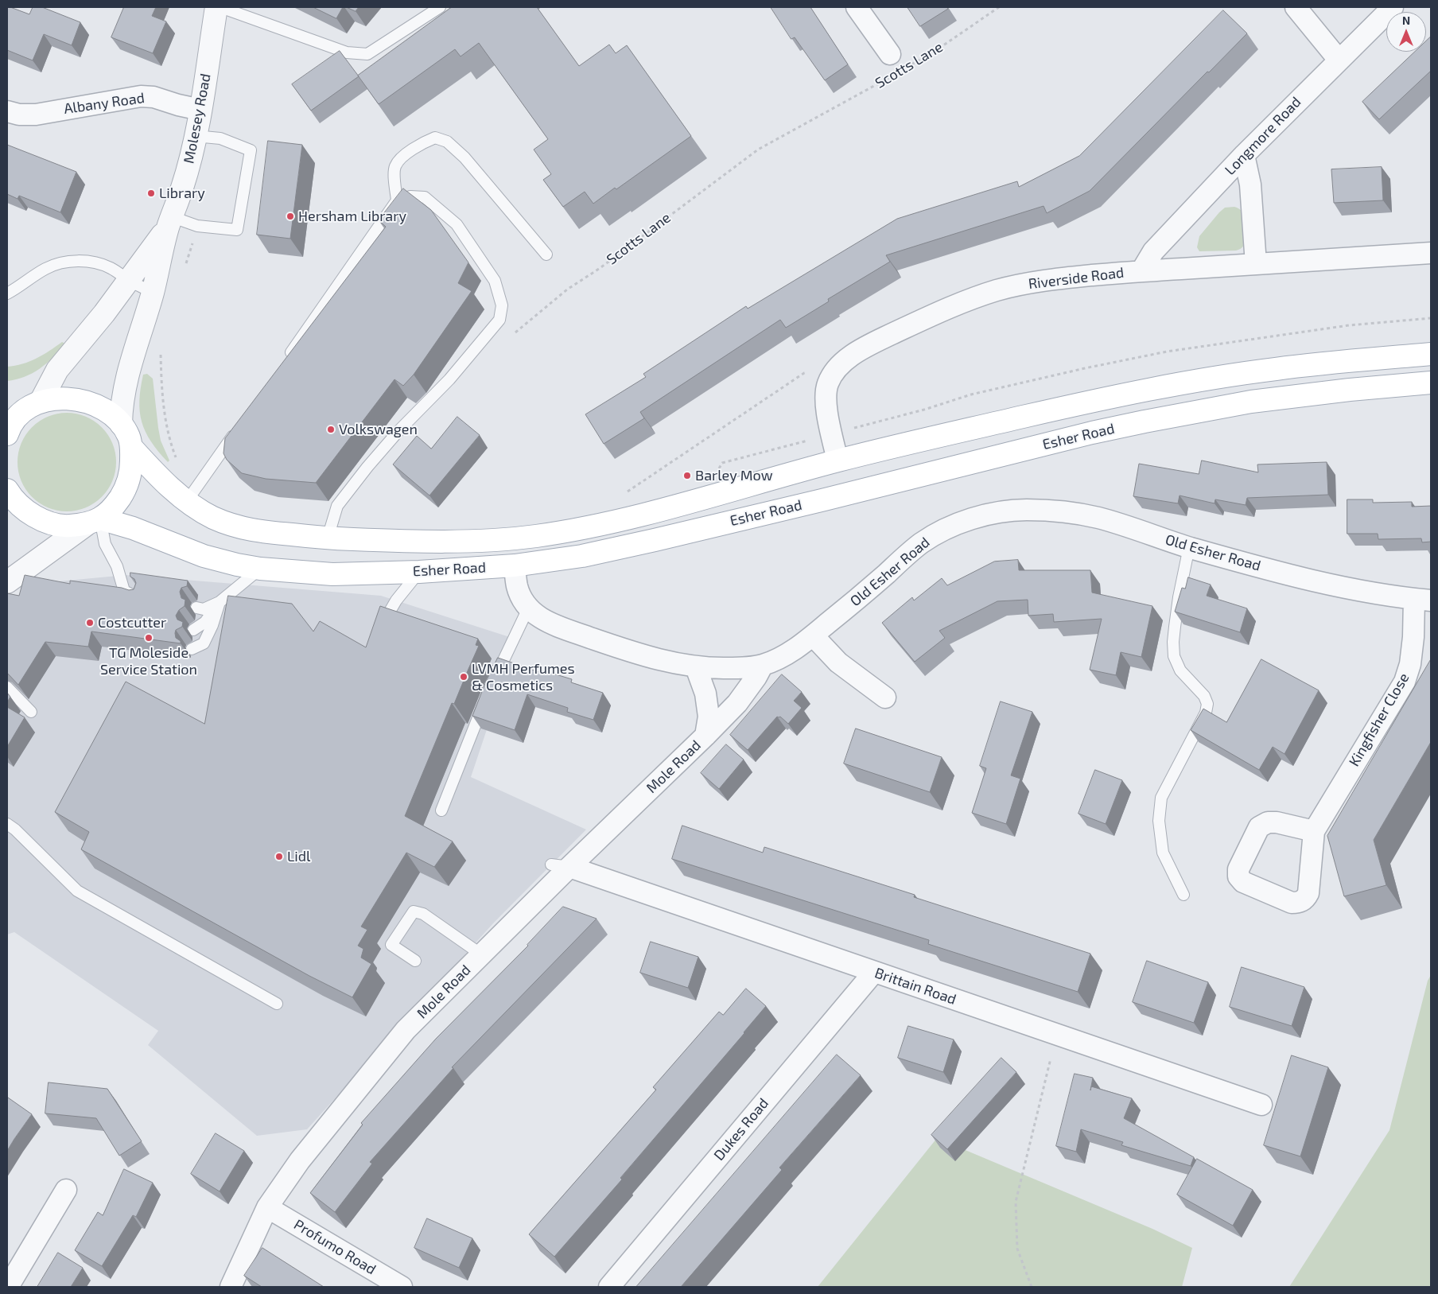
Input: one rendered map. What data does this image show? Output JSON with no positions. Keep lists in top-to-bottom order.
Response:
{
  "streets": {
    "main road": ["Esher Road"],
    "street": [
      "Albany Road",
      "Molesey Road",
      "Longmore Road",
      "Riverside Road",
      "Old Esher Road",
      "Kingfisher Close",
      "Mole Road",
      "Brittain Road",
      "Dukes Road",
      "Profumo Road"
    ],
    "path": ["Scotts Lane"]
  },
  "crossings": [
    ["Albany Road", "Molesey Road"],
    ["Longmore Road", "Riverside Road"],
    ["Riverside Road", "Esher Road"],
    ["Esher Road", "Old Esher Road"],
    ["Old Esher Road", "Kingfisher Close"],
    ["Old Esher Road", "Mole Road"],
    ["Mole Road", "Brittain Road"],
    ["Mole Road", "Profumo Road"],
    ["Brittain Road", "Dukes Road"]
  ],
  "places": [
    "Library",
    "Hersham Library",
    "Volkswagen",
    "Barley Mow",
    "Costcutter",
    "TG Moleside Service Station",
    "LVMH Perfumes & Cosmetics",
    "Lidl"
  ],
  "north": "top"
}
